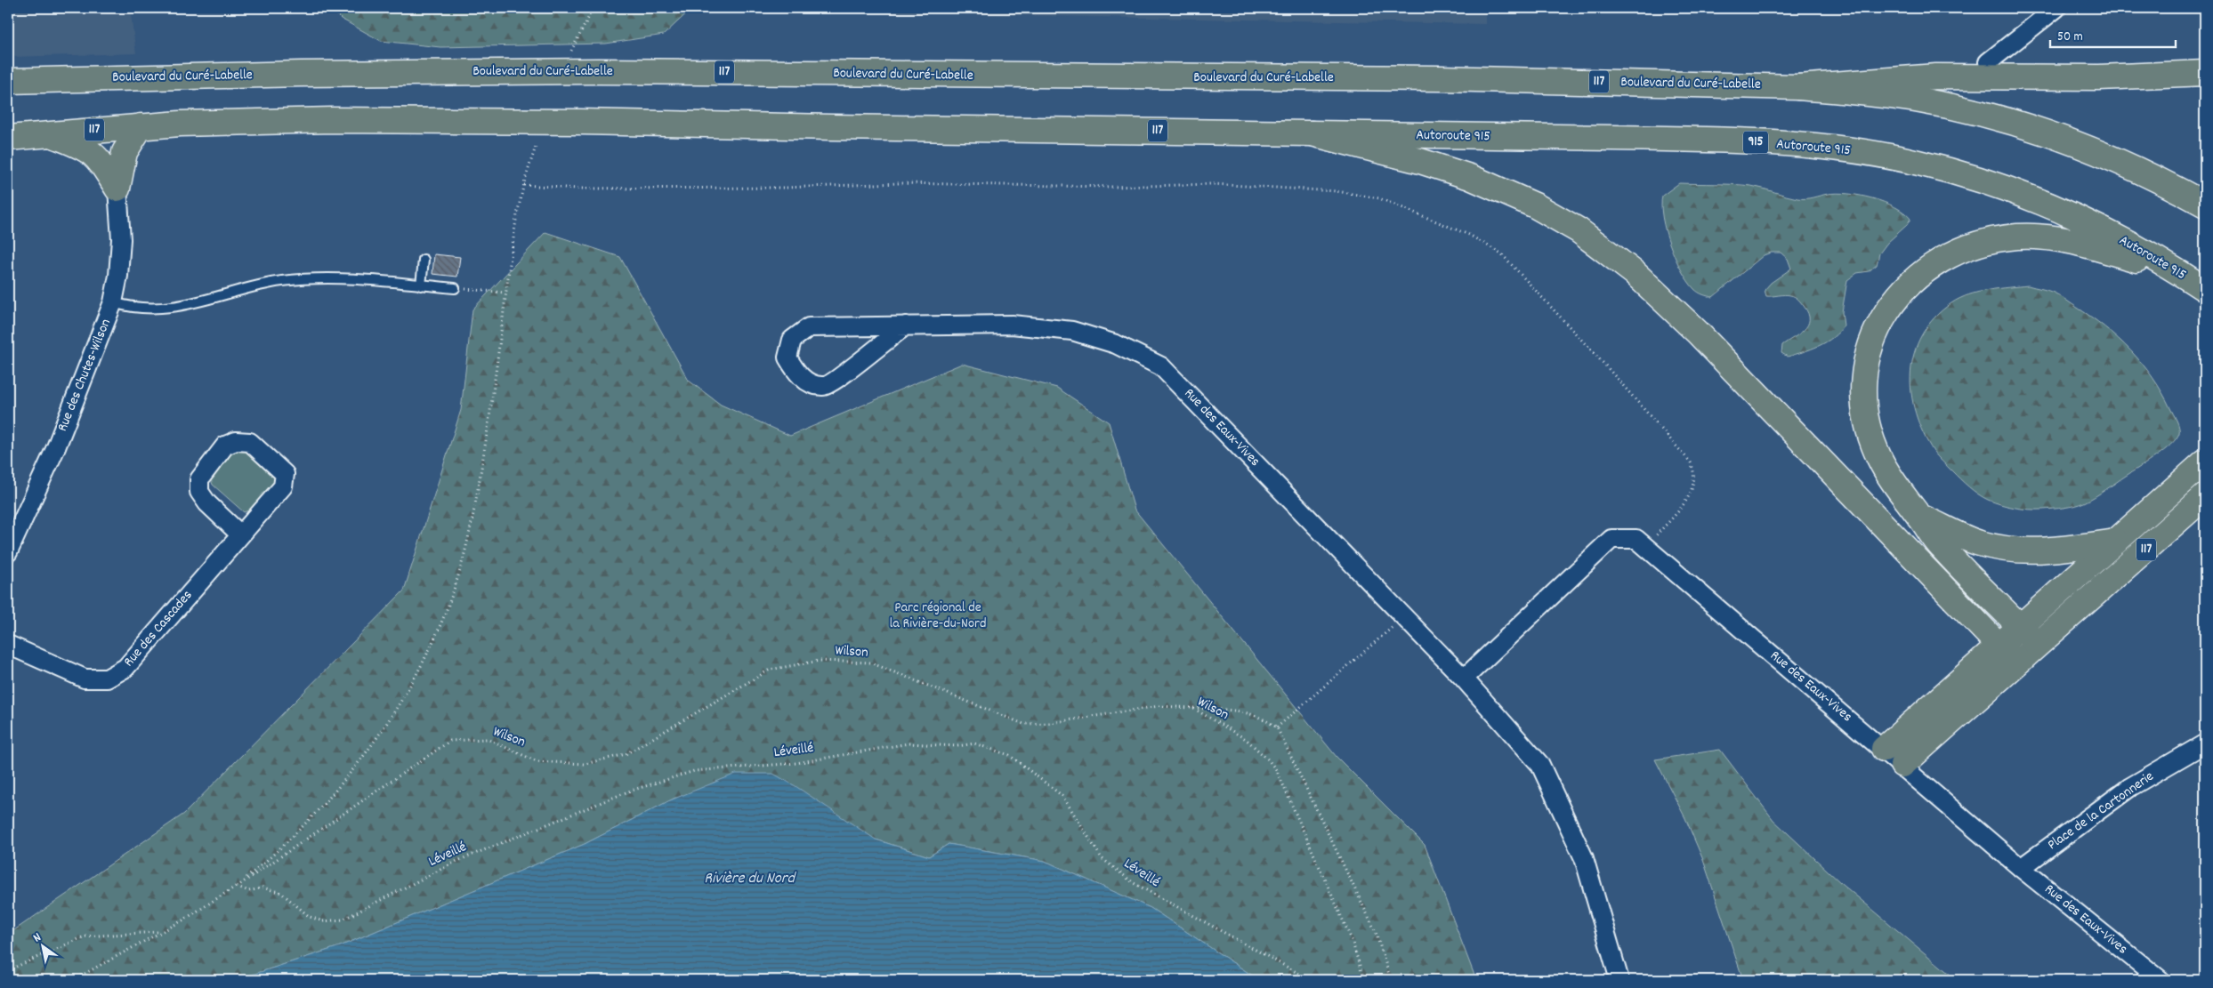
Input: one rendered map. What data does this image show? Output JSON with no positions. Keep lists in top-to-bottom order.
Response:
{
  "streets": {
    "main road": [
      "Boulevard du Curé-Labelle",
      "117",
      "Autoroute 915",
      "915"
    ],
    "street": [
      "Rue des Chutes-Wilson",
      "Rue des Eaux-Vives",
      "Rue des Cascades",
      "Place de la Cartonnerie"
    ],
    "path": ["Wilson", "Léveillé"]
  },
  "crossings": [
    ["117", "Autoroute 915"],
    ["117", "Rue des Eaux-Vives"],
    ["Rue des Eaux-Vives", "Place de la Cartonnerie"],
    ["Wilson", "Léveillé"]
  ],
  "water": ["Rivière du Nord"],
  "parks": ["Parc régional de la Rivière-du-Nord"],
  "scale_bar": "50 m",
  "north": "top left"
}
